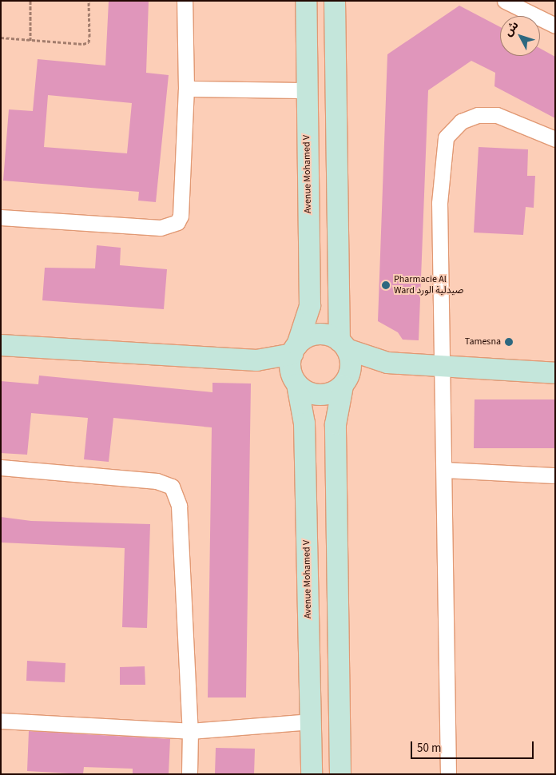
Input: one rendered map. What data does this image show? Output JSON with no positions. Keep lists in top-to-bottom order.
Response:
{
  "streets": {
    "street": ["Avenue Mohamed V"]
  },
  "places": ["Pharmacie Al Ward صيدلية الورد", "Tamesna"],
  "scale_bar": "50 m",
  "north": "top left"
}
